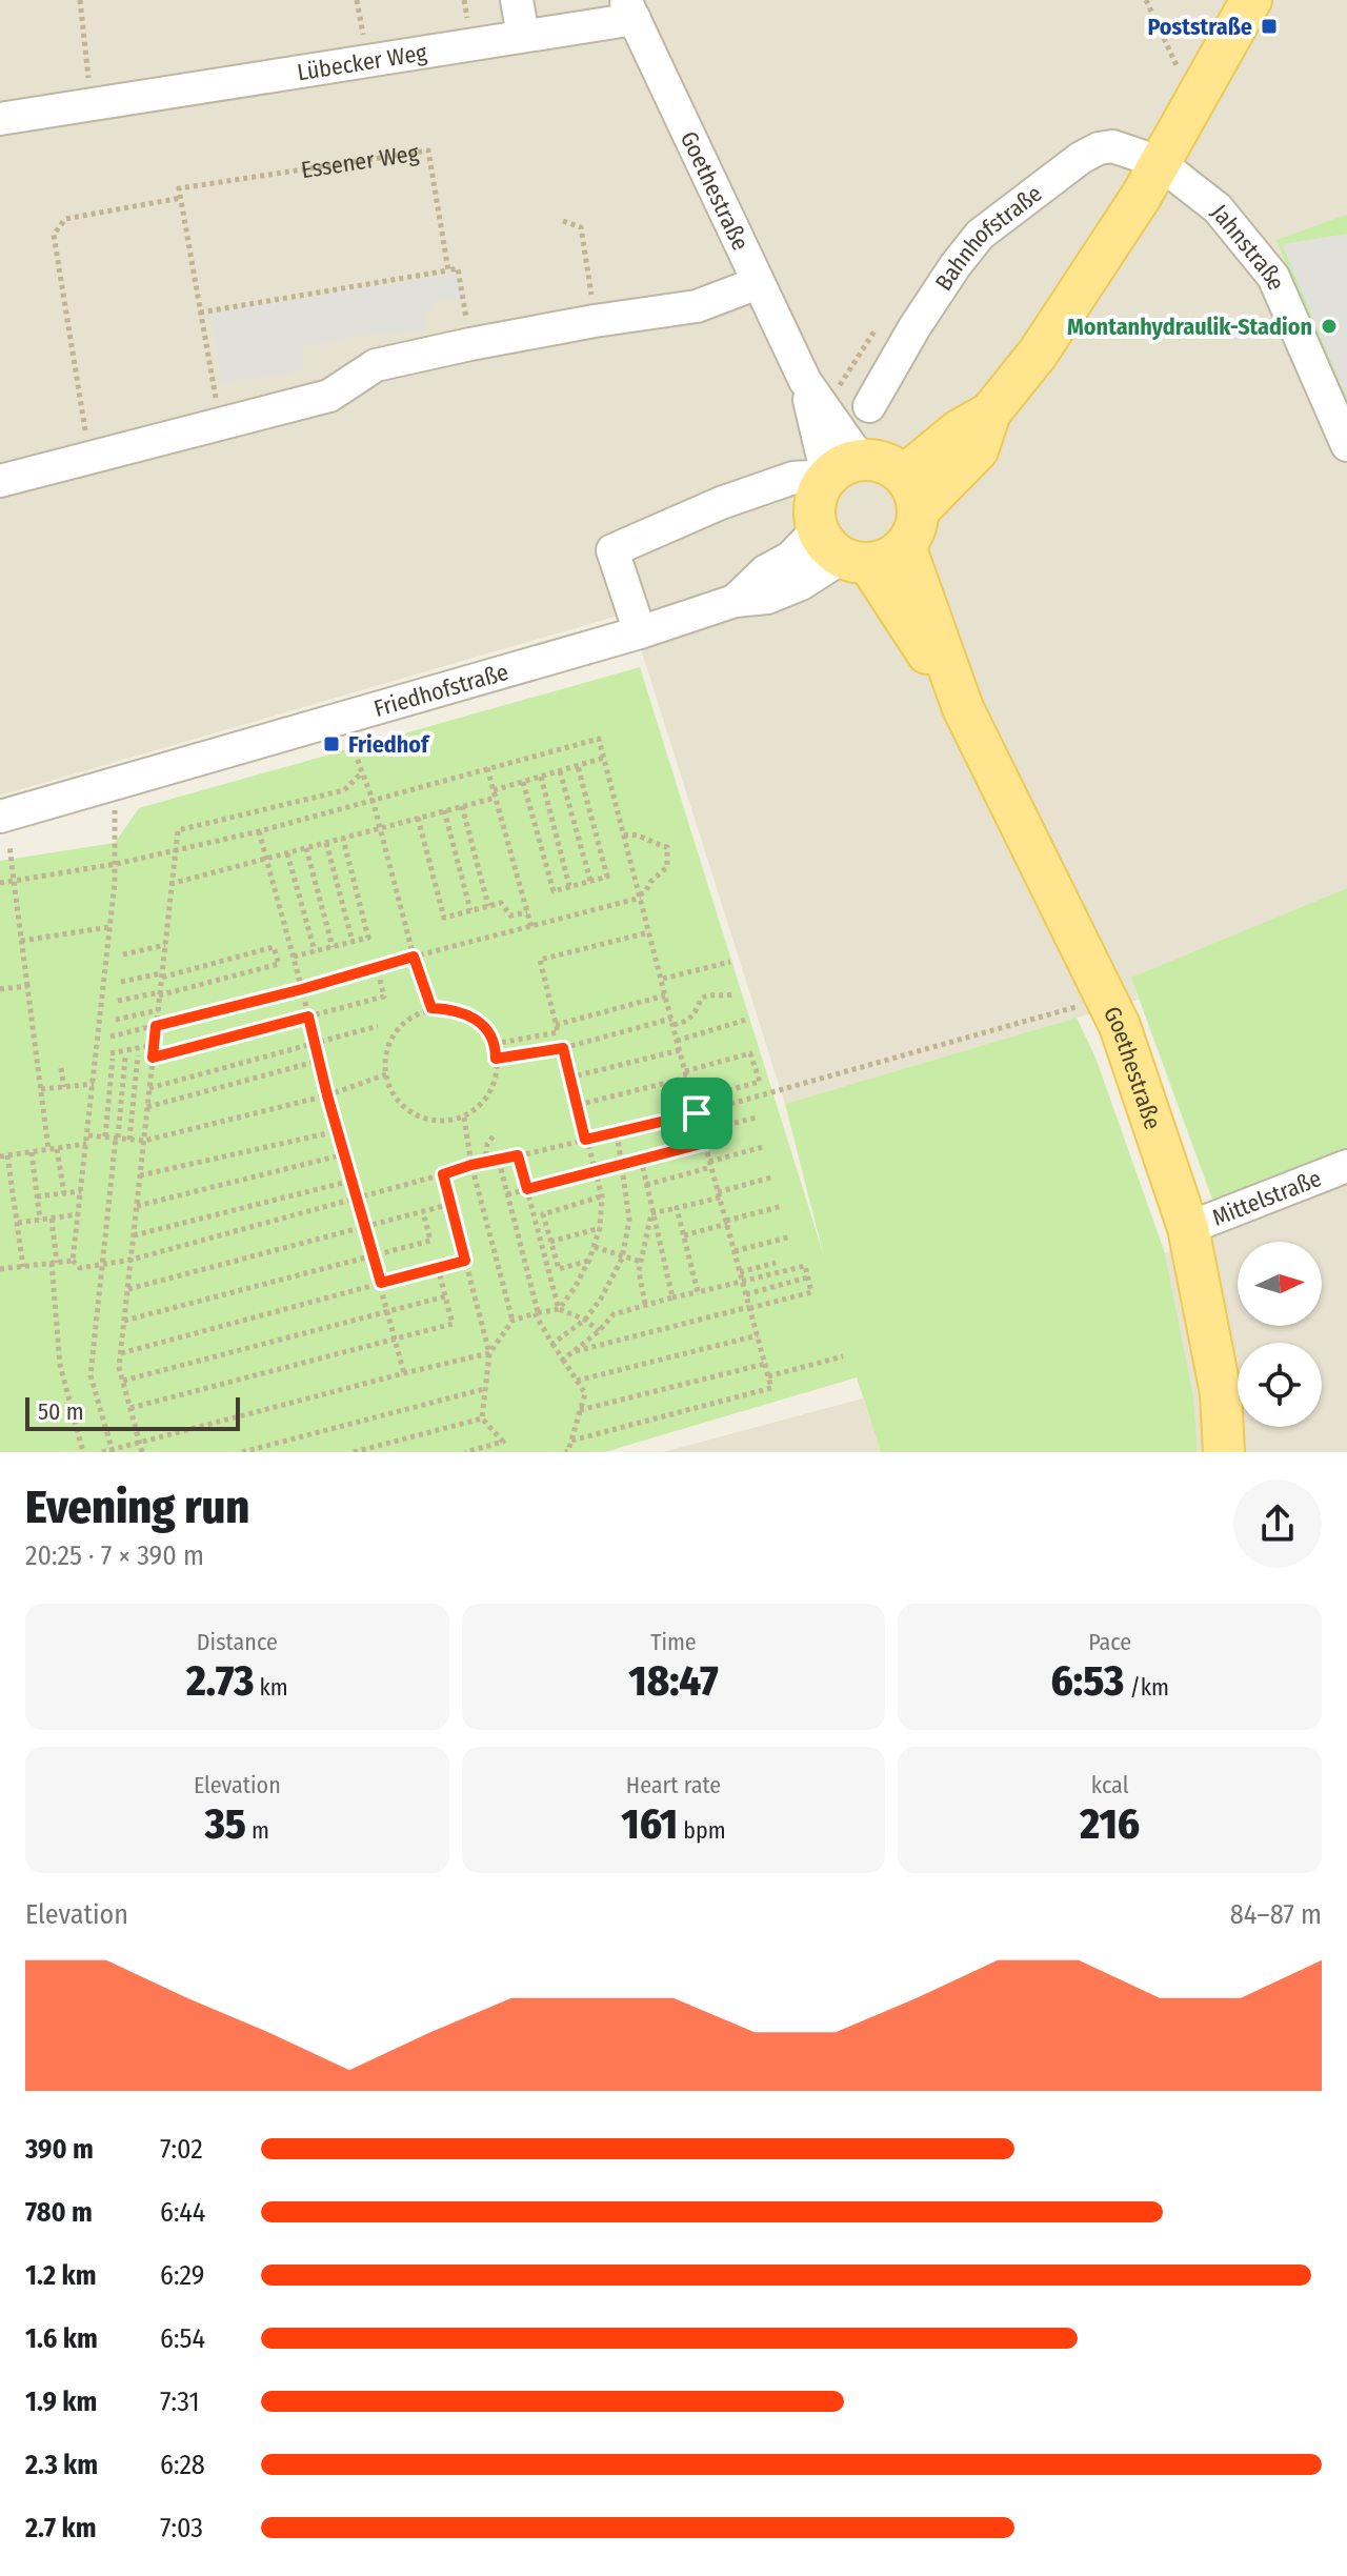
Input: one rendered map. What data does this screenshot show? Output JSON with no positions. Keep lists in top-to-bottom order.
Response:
{
  "streets": {
    "main road": ["Goethestraße"],
    "street": [
      "Lübecker Weg",
      "Bahnhofstraße",
      "Jahnstraße",
      "Friedhofstraße",
      "Mittelstraße"
    ],
    "path": ["Essener Weg"]
  },
  "crossings": [
    ["Lübecker Weg", "Goethestraße"],
    ["Goethestraße", "Friedhofstraße"],
    ["Goethestraße", "Mittelstraße"],
    ["Bahnhofstraße", "Jahnstraße"]
  ],
  "places": {
    "transit": ["Poststraße", "Friedhof"],
    "other": ["Montanhydraulik-Stadion"]
  },
  "scale_bar": "50 m",
  "north": "right",
  "page": {
    "scale": "50 m",
    "heading": ["Evening run", "20:25 · 7 × 390 m"],
    "stats": [
      ["Distance", "2.73 km"],
      ["Time", "18:47"],
      ["Pace", "6:53 /km"],
      ["Elevation", "35 m"],
      ["Heart rate", "161 bpm"],
      ["kcal", "216"]
    ],
    "chart": ["Elevation", "84–87 m"],
    "list": [
      {
        "name": "390 m",
        "note": "7:02"
      },
      {
        "name": "780 m",
        "note": "6:44"
      },
      {
        "name": "1.2 km",
        "note": "6:29"
      },
      {
        "name": "1.6 km",
        "note": "6:54"
      },
      {
        "name": "1.9 km",
        "note": "7:31"
      },
      {
        "name": "2.3 km",
        "note": "6:28"
      },
      {
        "name": "2.7 km",
        "note": "7:03"
      }
    ]
  }
}
